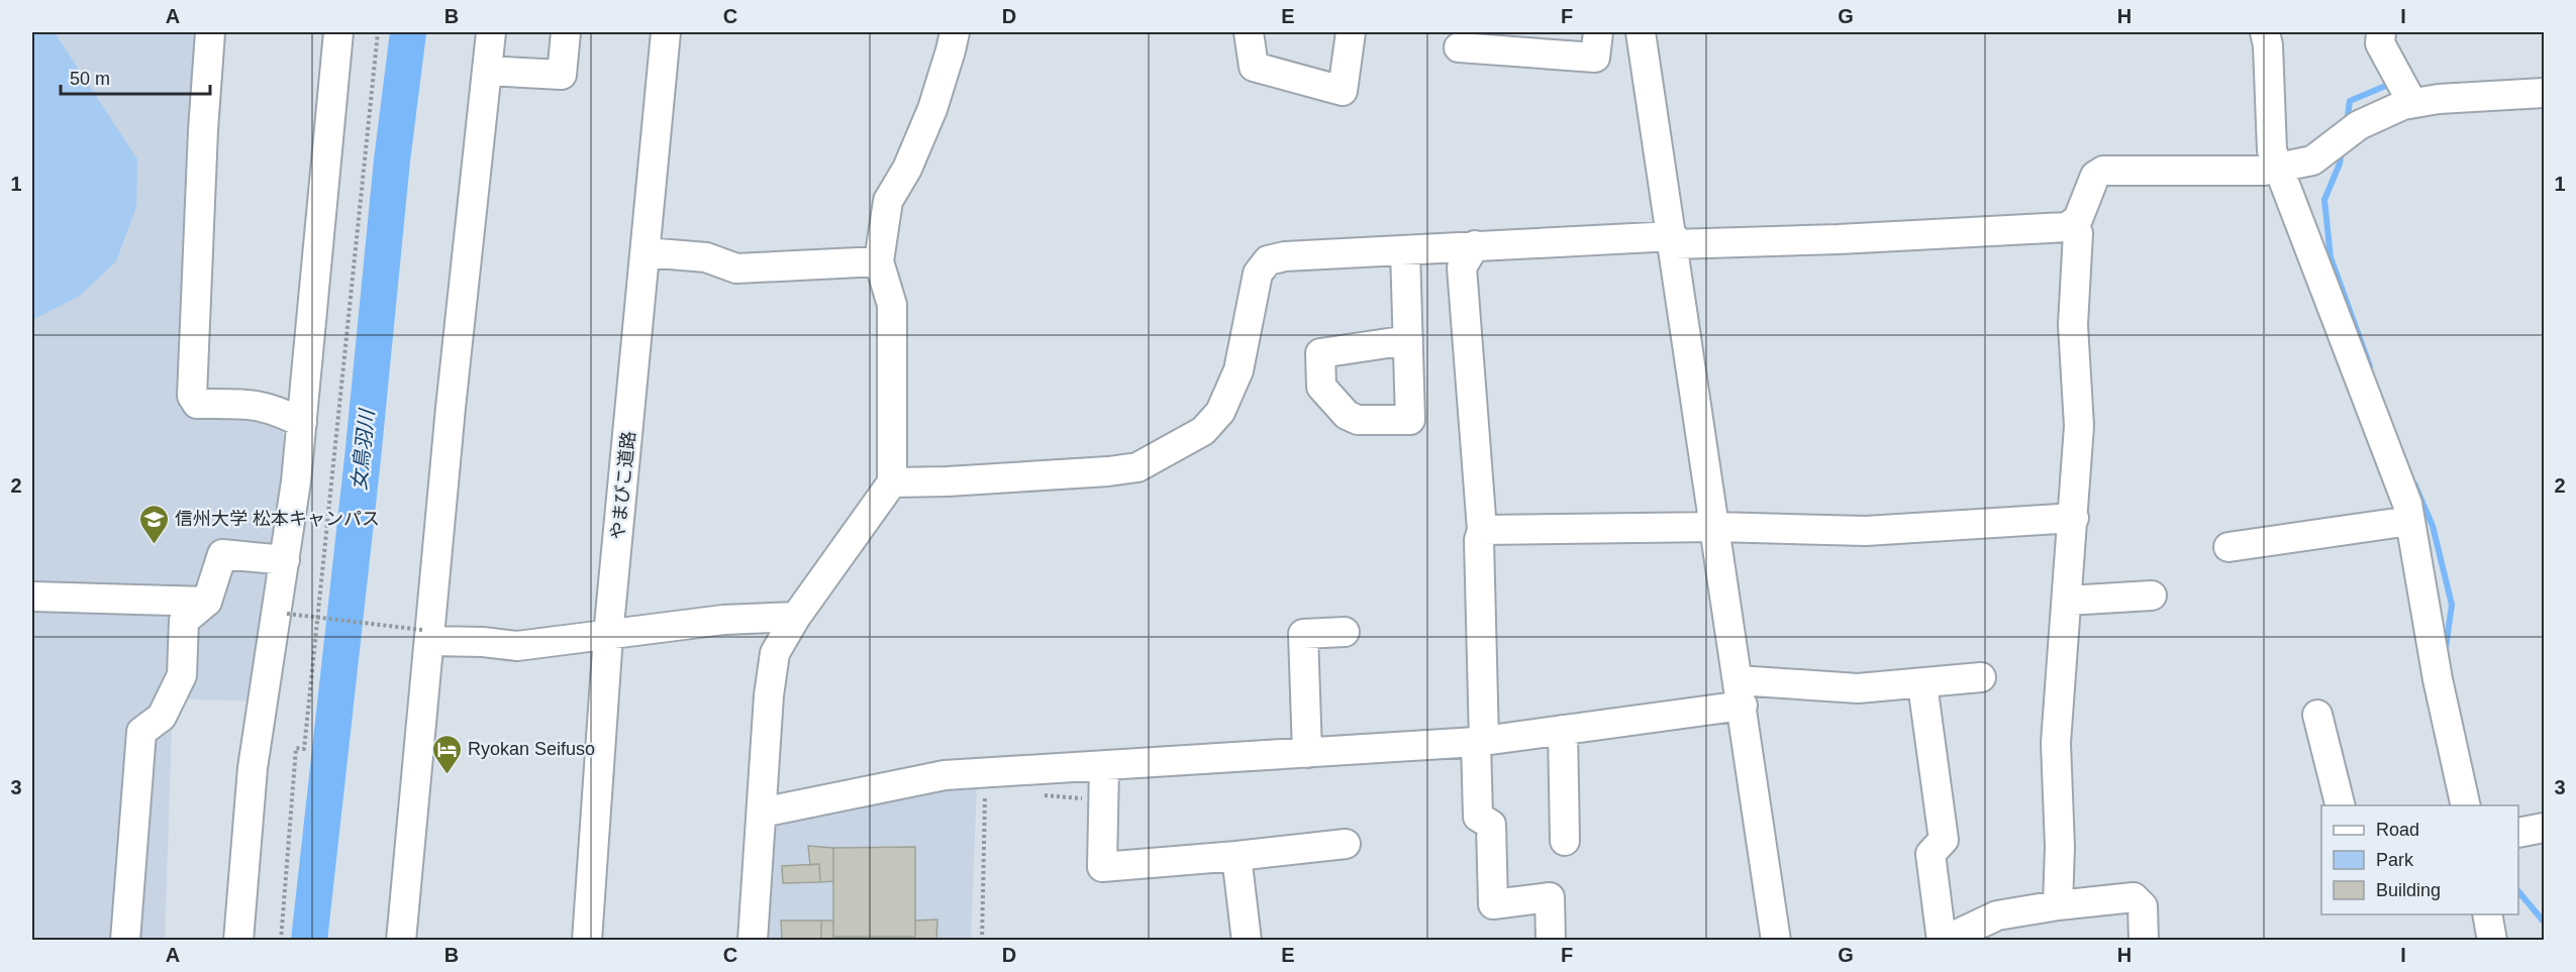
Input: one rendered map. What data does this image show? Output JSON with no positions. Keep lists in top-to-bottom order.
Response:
{
  "streets": {
    "street": ["やまびこ道路"]
  },
  "water": ["女鳥羽川"],
  "places": {
    "school or university": ["信州大学 松本キャンパス"],
    "hotel": ["Ryokan Seifuso"]
  },
  "legend": ["Road", "Park", "Building"],
  "scale_bar": "50 m",
  "grid": {
    "columns": [
      "A",
      "B",
      "C",
      "D",
      "E",
      "F",
      "G",
      "H",
      "I"
    ],
    "rows": ["1", "2", "3"]
  }
}
